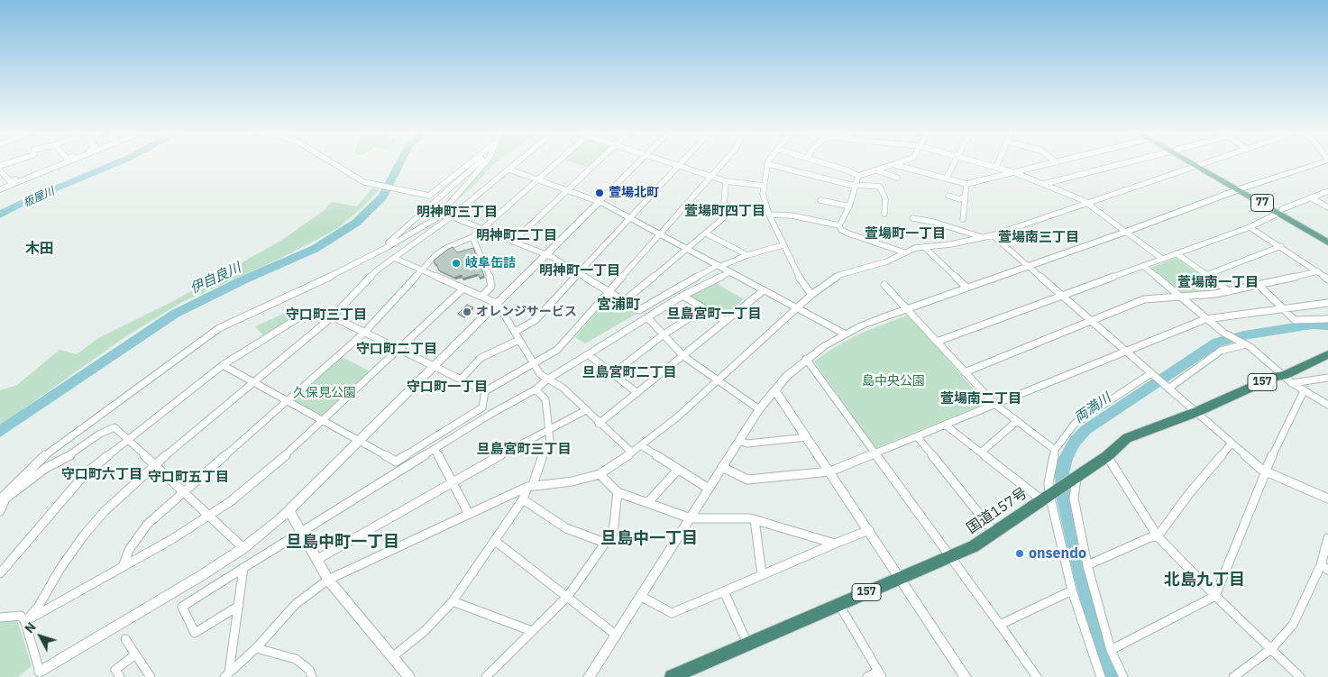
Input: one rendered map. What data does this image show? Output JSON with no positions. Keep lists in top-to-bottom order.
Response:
{
  "streets": {
    "highway": ["157", "国道157号"],
    "main road": ["77"]
  },
  "districts": [
    "萱場町四丁目",
    "明神町三丁目",
    "萱場町一丁目",
    "明神町二丁目",
    "萱場南三丁目",
    "木田",
    "明神町一丁目",
    "萱場南一丁目",
    "宮浦町",
    "旦島宮町一丁目",
    "守口町三丁目",
    "守口町二丁目",
    "旦島宮町二丁目",
    "守口町一丁目",
    "萱場南二丁目",
    "旦島宮町三丁目",
    "守口町六丁目",
    "守口町五丁目",
    "旦島中一丁目",
    "旦島中町一丁目",
    "北島九丁目"
  ],
  "water": ["板屋川", "伊自良川", "両満川"],
  "parks": ["島中央公園", "久保見公園"],
  "places": [
    "萱場北町",
    "岐阜缶詰",
    "オレンジサービス",
    "onsendo"
  ],
  "north": "top left"
}
